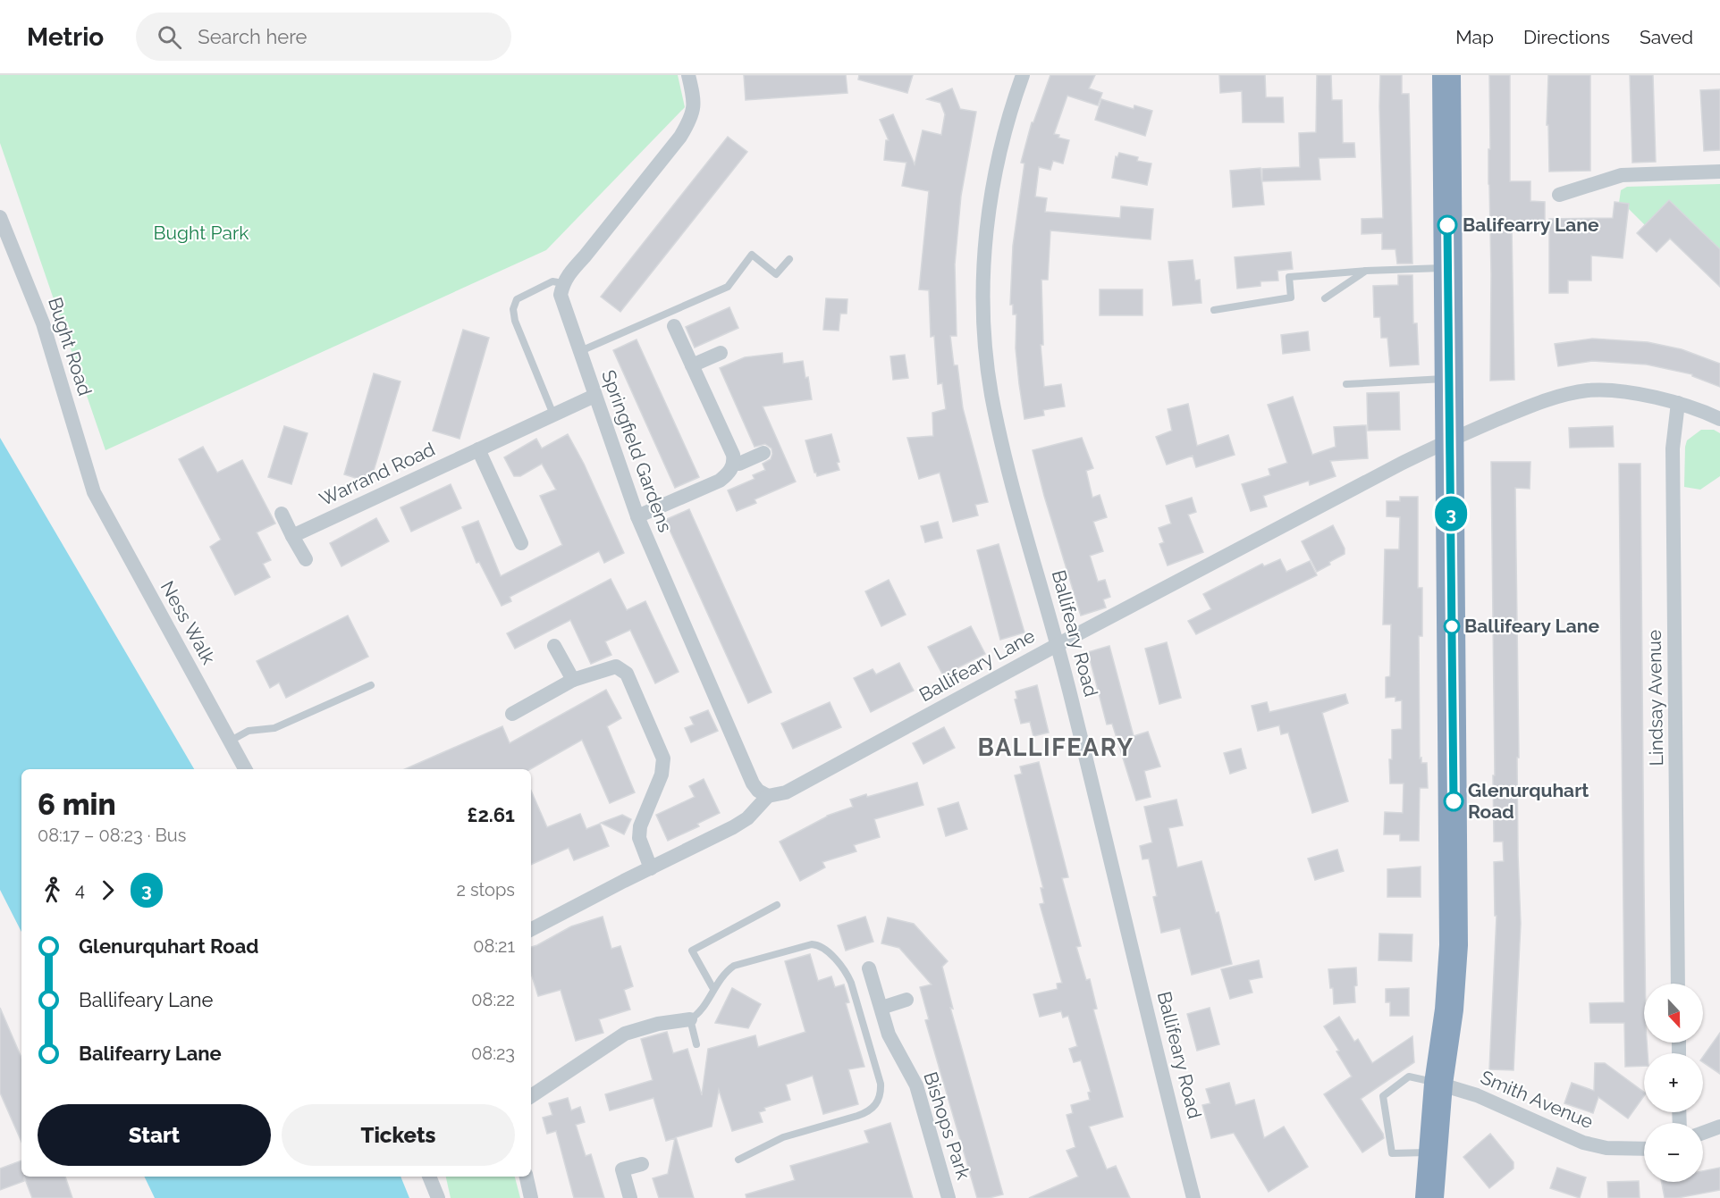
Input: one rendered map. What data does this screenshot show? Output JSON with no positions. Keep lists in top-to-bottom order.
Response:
{
  "streets": {
    "street": [
      "Bught Road",
      "Springfield Gardens",
      "Warrand Road",
      "Ness Walk",
      "Ballifeary Road",
      "Ballifeary Lane",
      "Lindsay Avenue",
      "Smith Avenue",
      "Bishops Park"
    ]
  },
  "crossings": [
    ["Bught Road", "Ness Walk"],
    ["Springfield Gardens", "Warrand Road"],
    ["Springfield Gardens", "Ballifeary Lane"],
    ["Ballifeary Road", "Ballifeary Lane"],
    ["Ballifeary Lane", "Lindsay Avenue"]
  ],
  "districts": ["BALLIFEARY"],
  "parks": ["Bught Park"],
  "places": ["Balifearry Lane", "Ballifeary Lane", "Glenurquhart Road"],
  "lines": ["bus line 3"],
  "north": "bottom",
  "page": {
    "header": "Metrio",
    "search": "Search here",
    "nav": ["Map", "Directions", "Saved"],
    "on_map": "3",
    "heading": ["6 min", "08:17 – 08:23 · Bus", "£2.61"],
    "legs": ["4", "3", "2 stops"],
    "list": [
      {
        "name": "Glenurquhart Road",
        "value": "08:21"
      },
      {
        "name": "Ballifeary Lane",
        "value": "08:22"
      },
      {
        "name": "Balifearry Lane",
        "value": "08:23"
      }
    ],
    "map_buttons": ["+", "−"],
    "buttons": ["Start", "Tickets"]
  }
}
